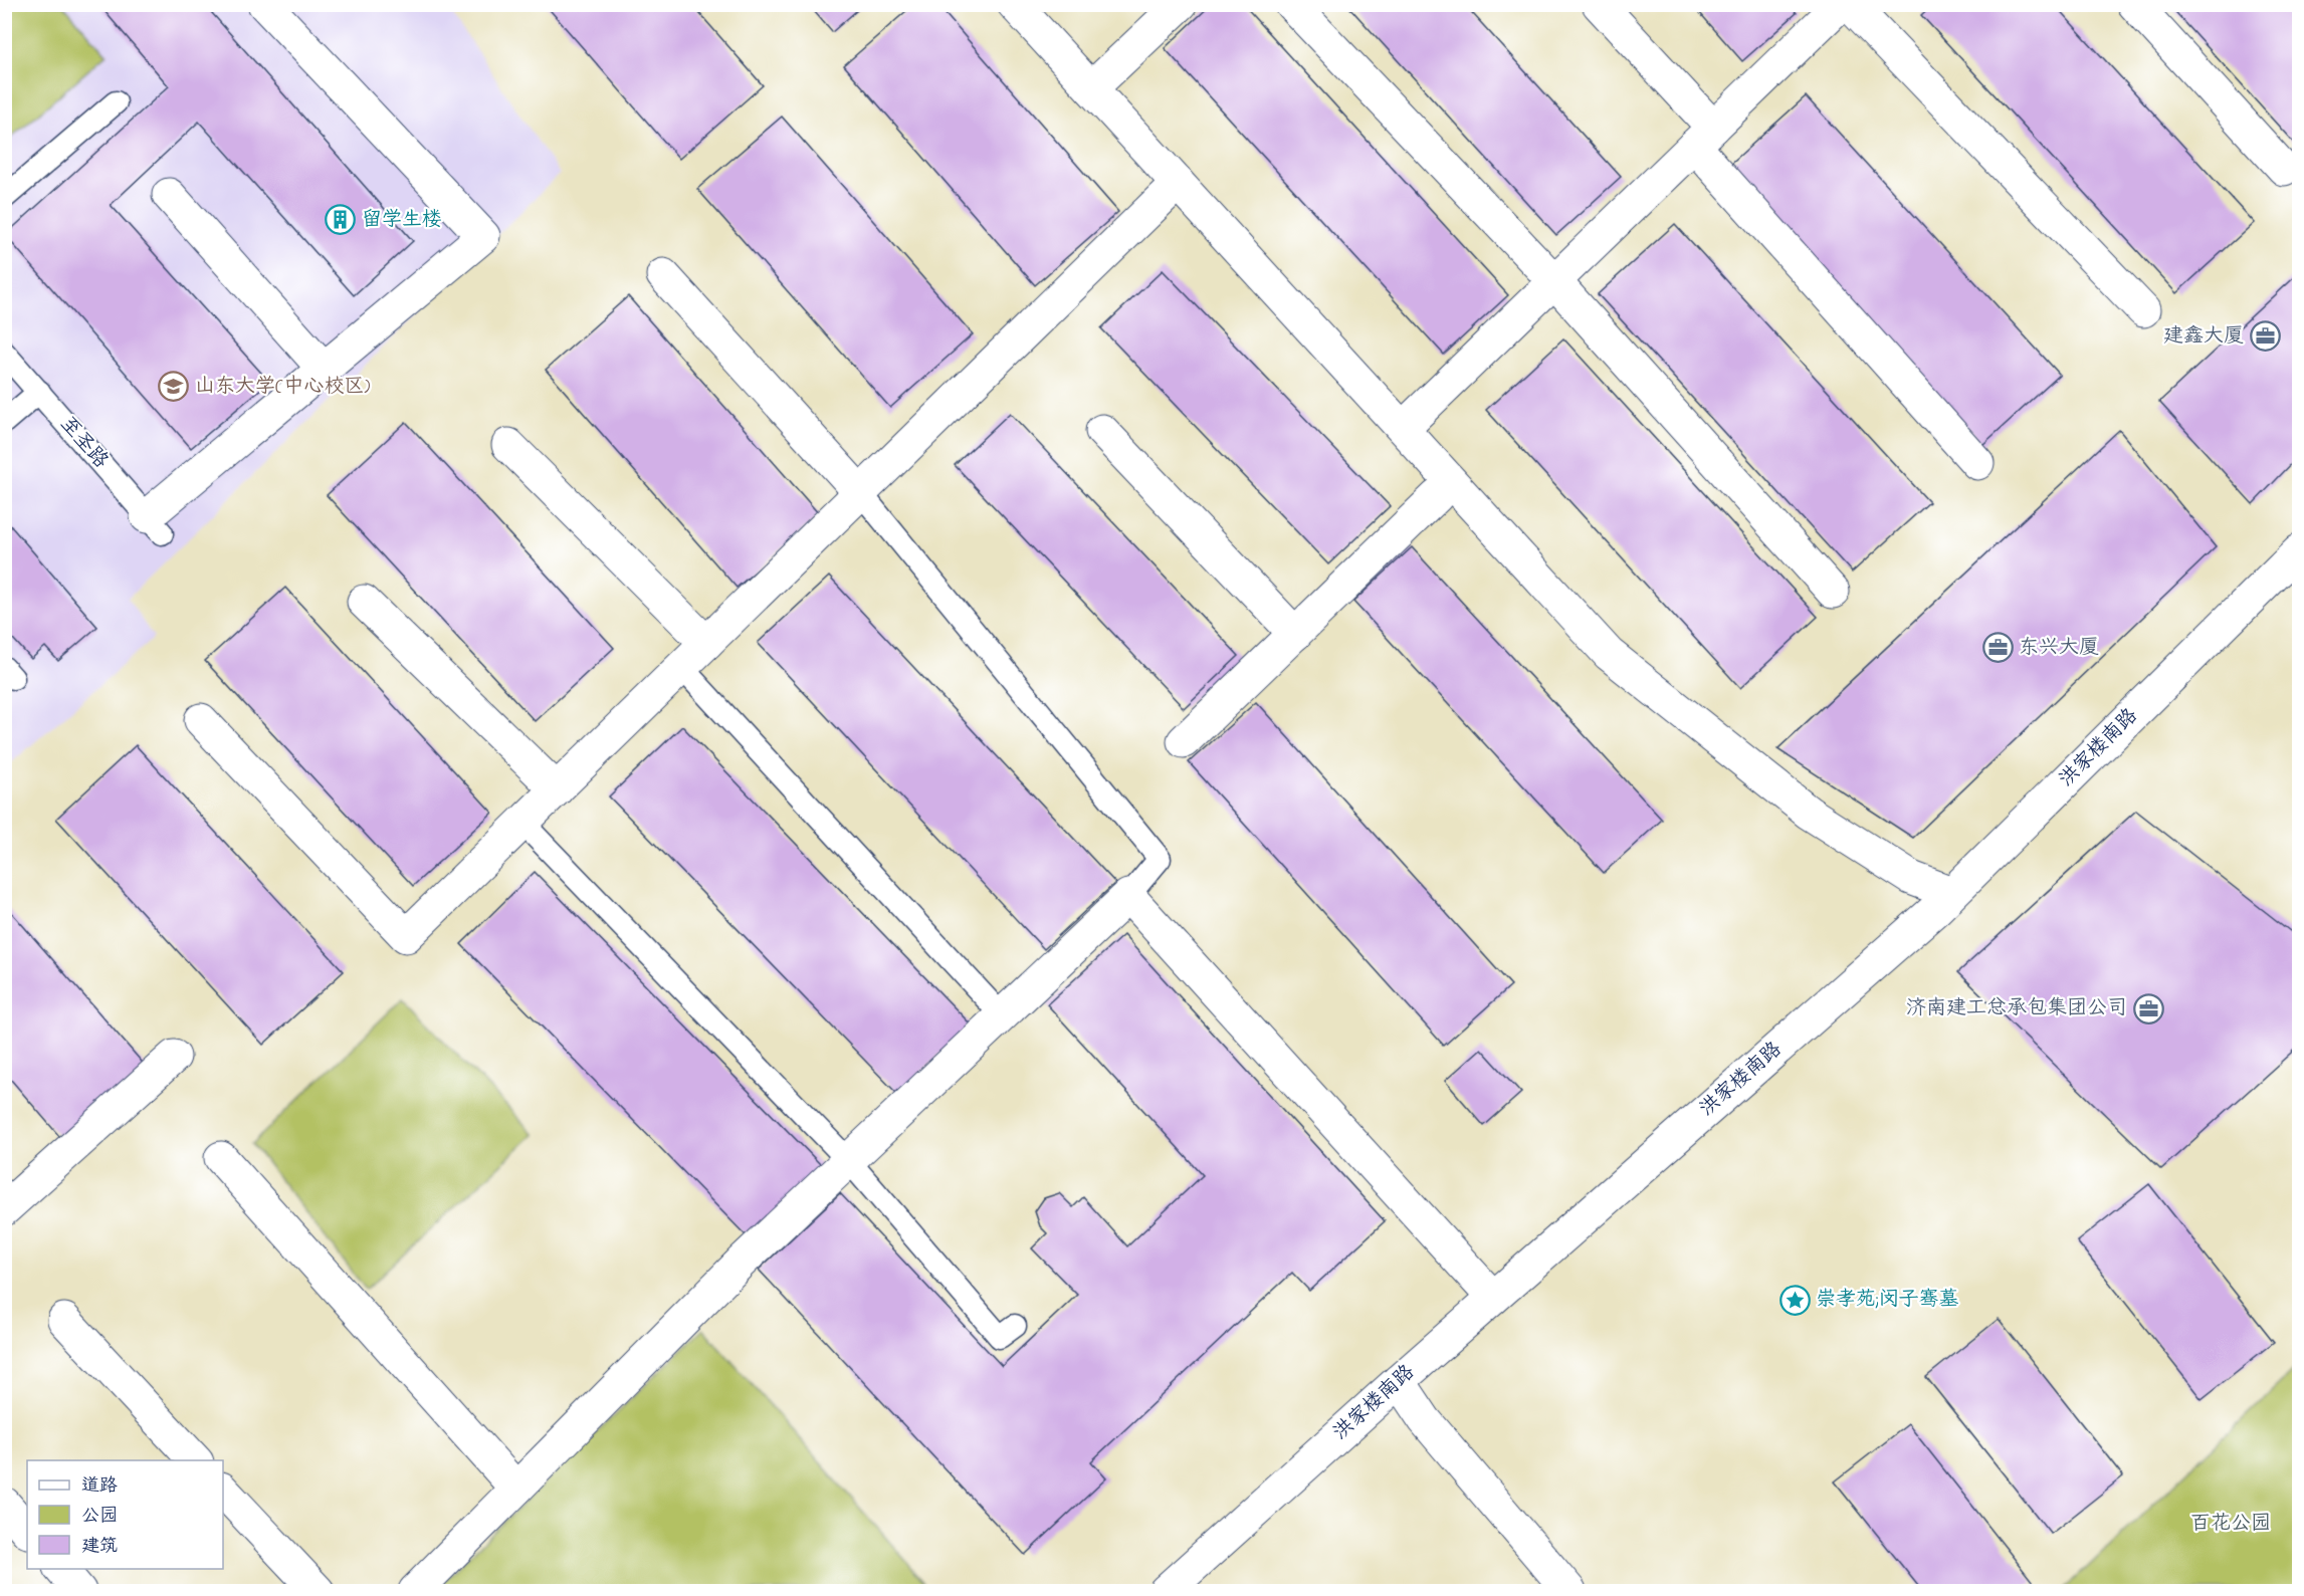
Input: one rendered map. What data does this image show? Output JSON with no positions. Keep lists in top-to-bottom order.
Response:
{
  "streets": {
    "street": ["洪家楼南路"],
    "lane": ["至圣路"]
  },
  "parks": ["百花公园"],
  "places": {
    "building": ["留学生楼"],
    "office": ["建鑫大厦", "东兴大厦", "济南建工总承包集团公司"],
    "school or university": ["山东大学(中心校区)"],
    "place": ["崇孝苑;闵子骞墓"]
  },
  "legend": ["道路", "公园", "建筑"]
}
